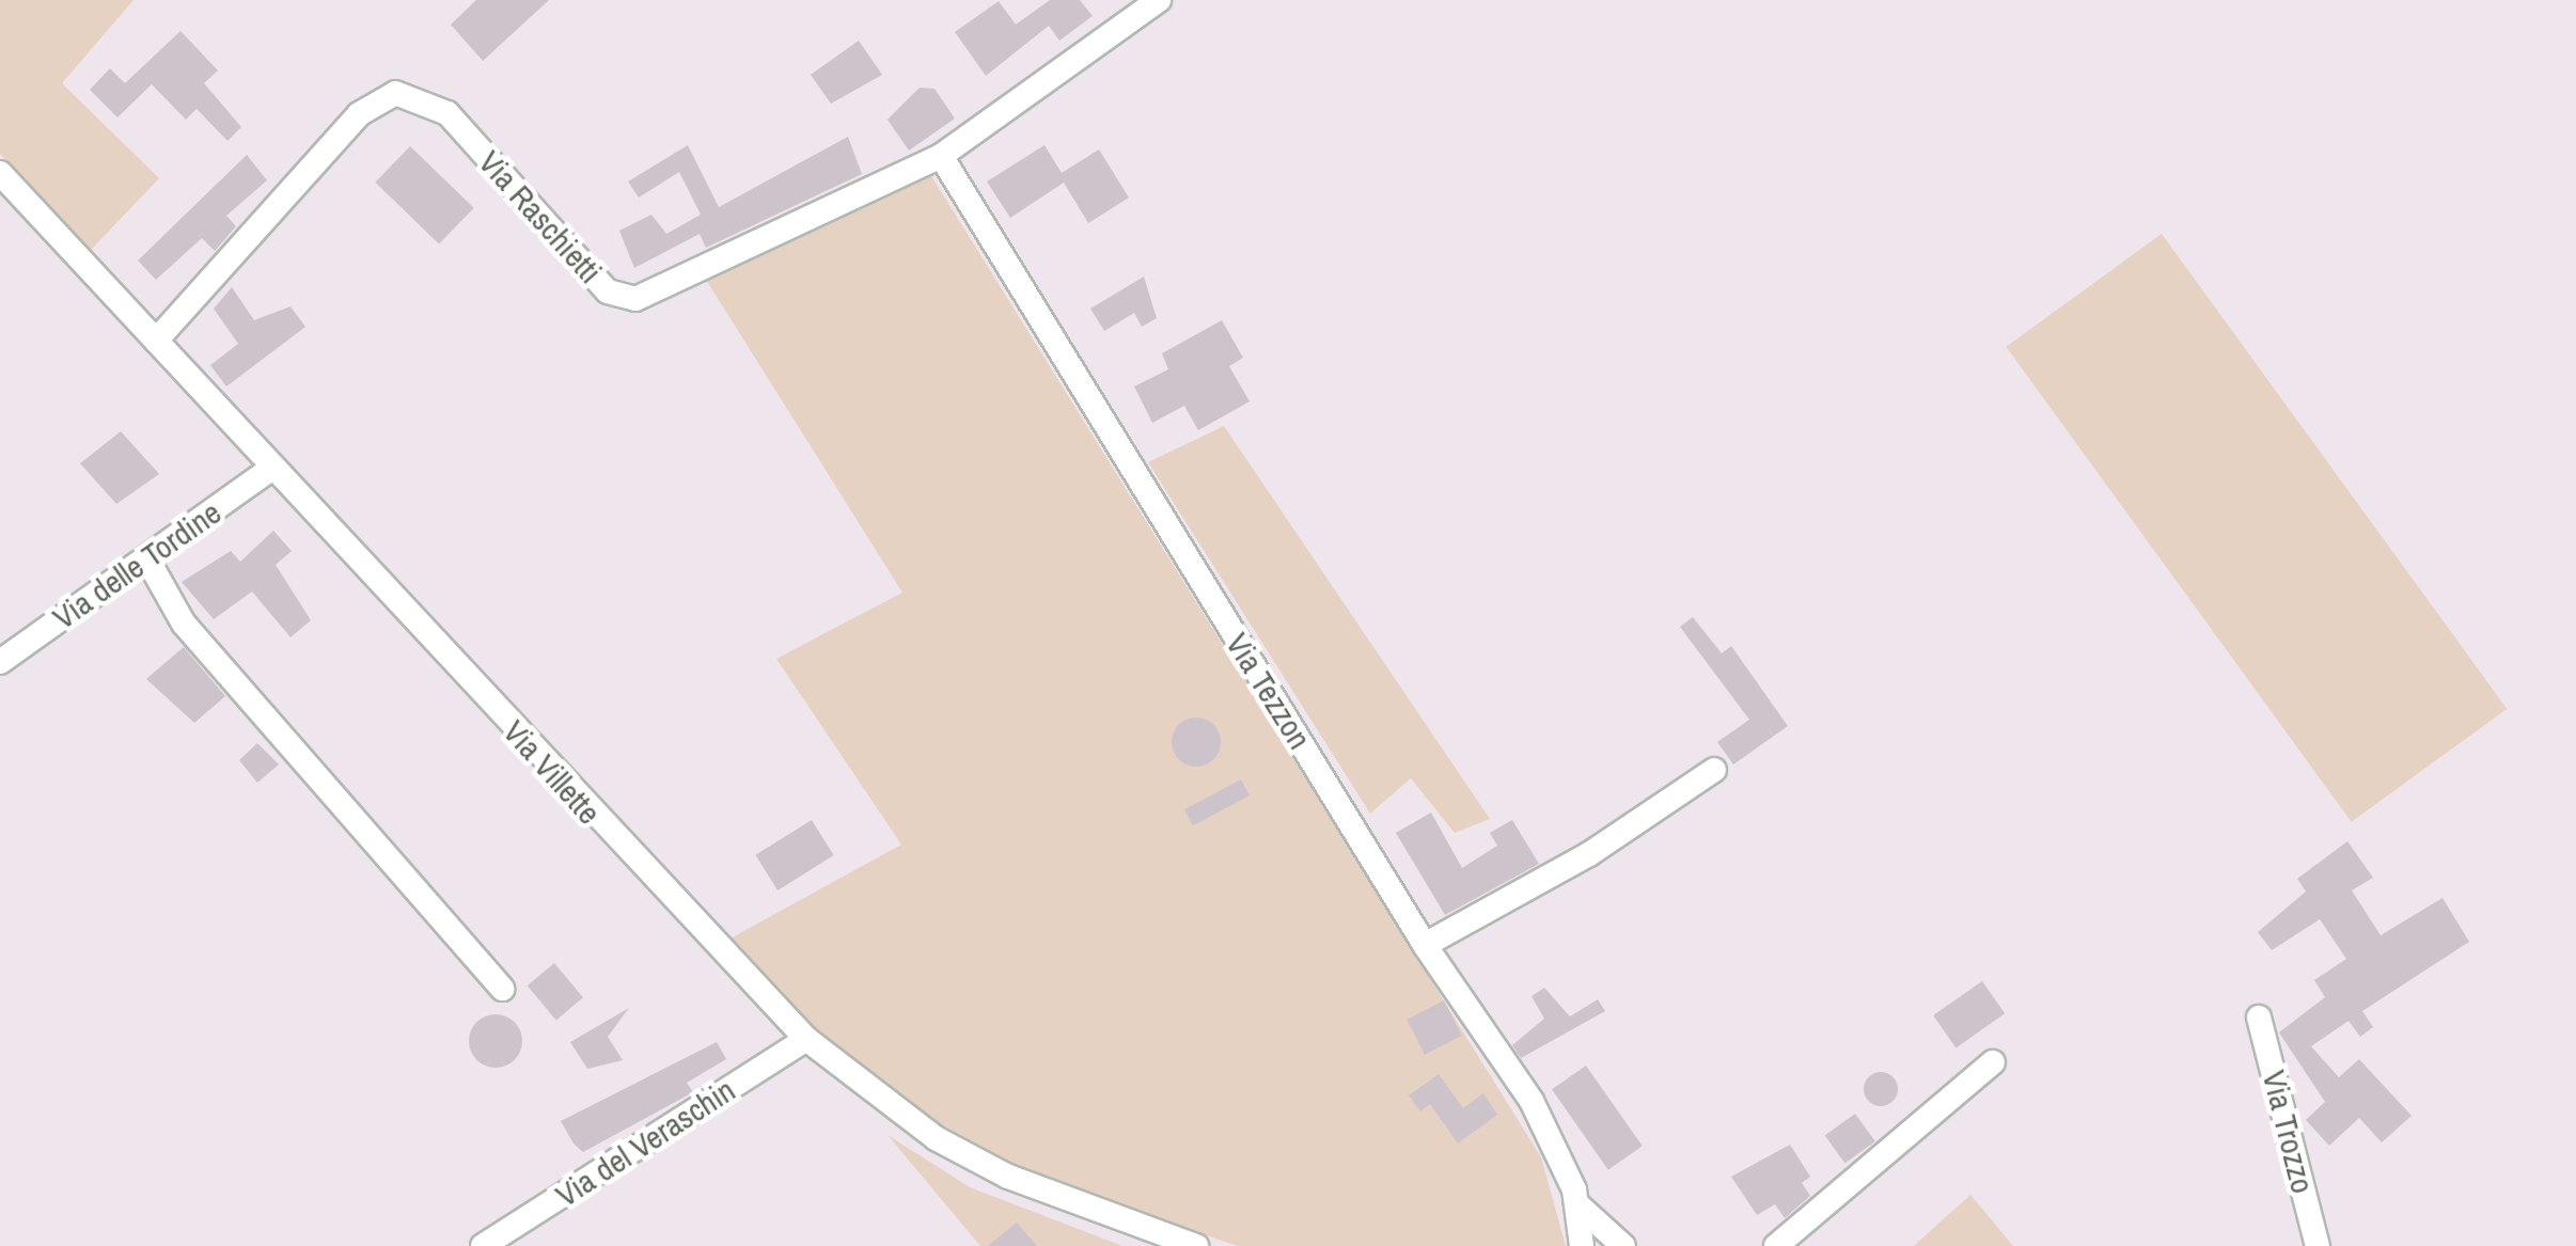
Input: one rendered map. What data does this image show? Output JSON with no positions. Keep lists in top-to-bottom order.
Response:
{
  "streets": {
    "street": [
      "Via Raschietti",
      "Via delle Tordine",
      "Via Tezzon",
      "Via Villette",
      "Via Trozzo",
      "Via del Veraschin"
    ]
  },
  "crossings": [
    ["Via Raschietti", "Via Tezzon"],
    ["Via Raschietti", "Via Villette"],
    ["Via delle Tordine", "Via Villette"],
    ["Via Villette", "Via del Veraschin"]
  ]
}
